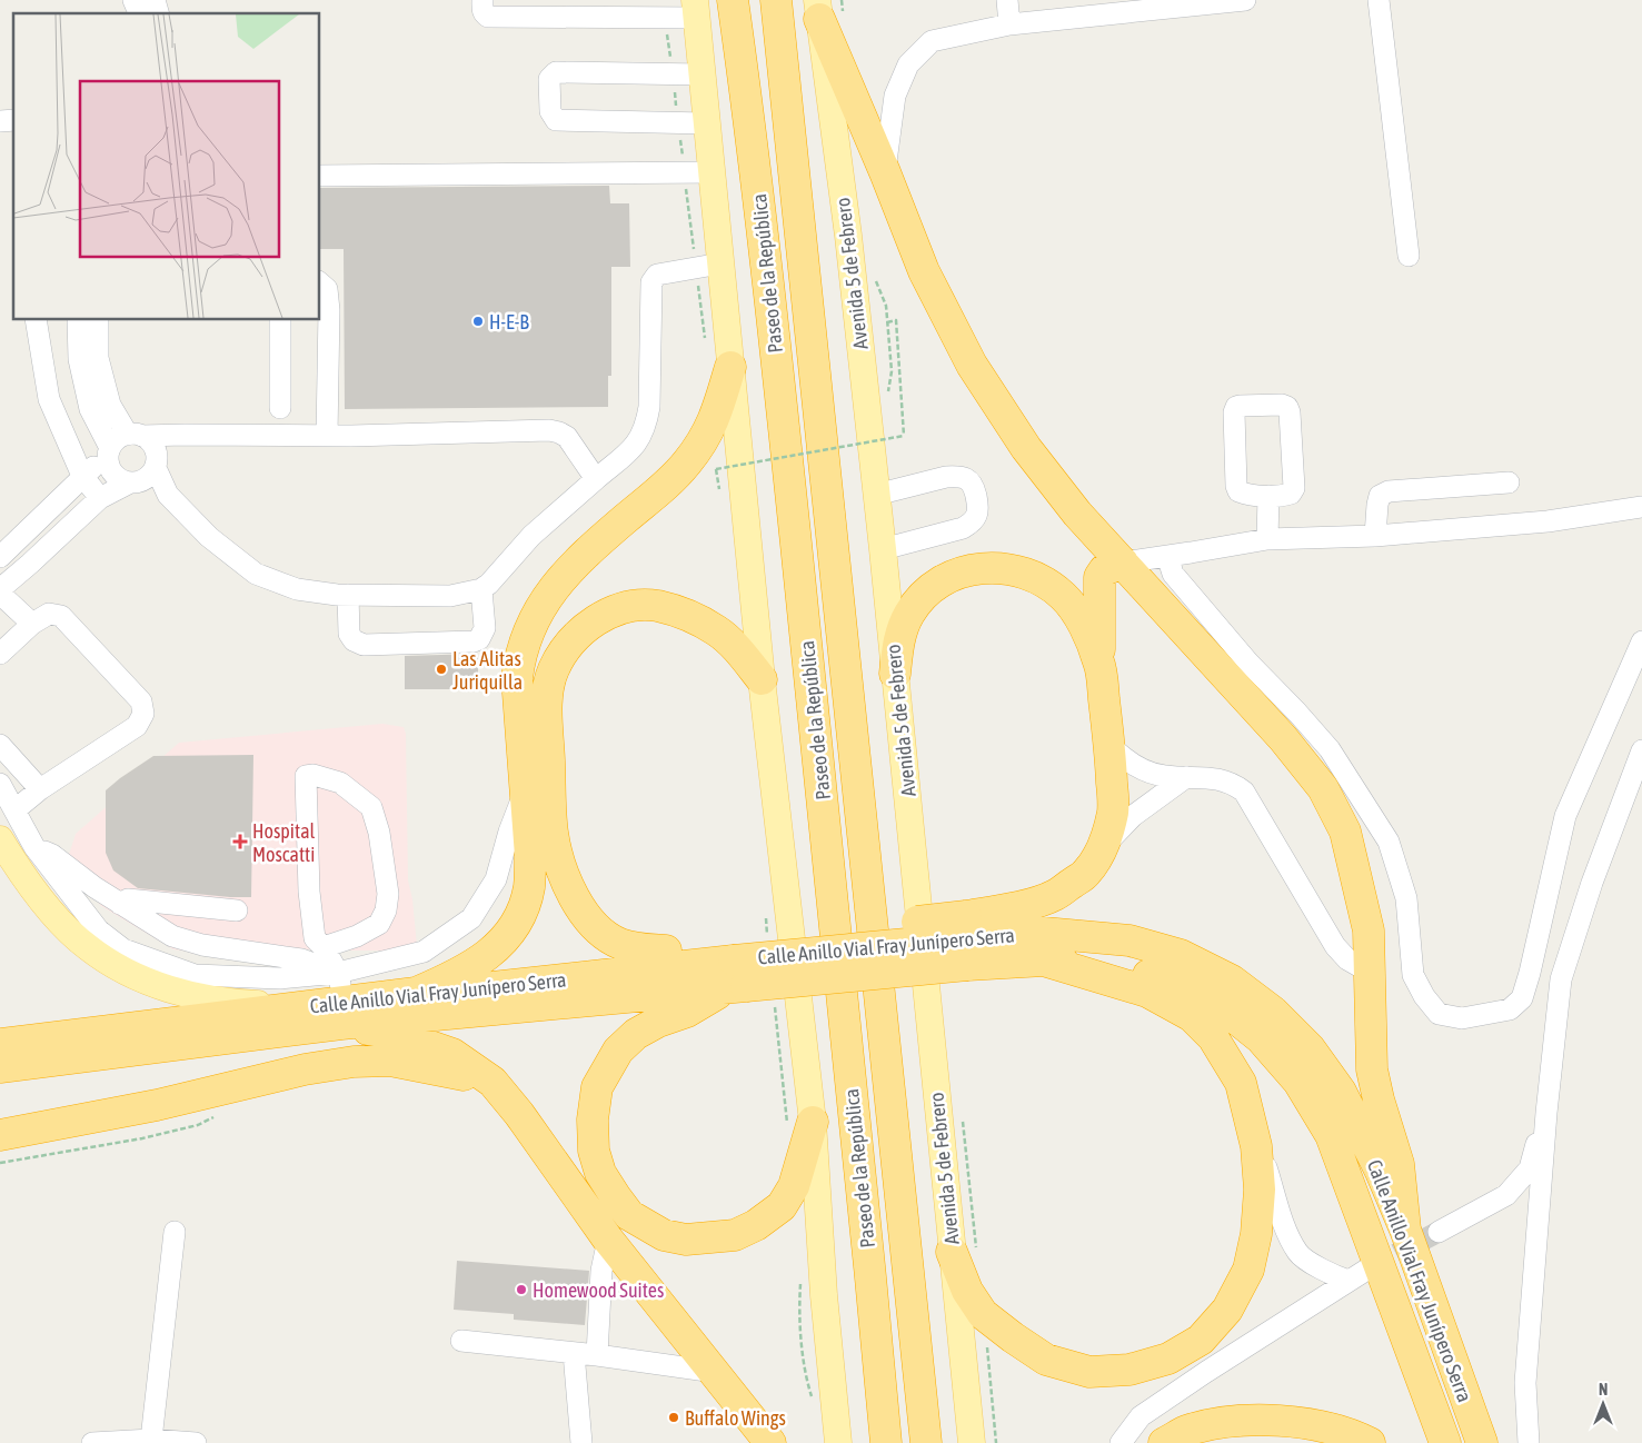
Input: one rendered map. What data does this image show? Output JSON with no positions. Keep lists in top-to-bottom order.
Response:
{
  "streets": {
    "highway": ["Paseo de la República", "Calle Anillo Vial Fray Junípero Serra"],
    "main road": ["Avenida 5 de Febrero"]
  },
  "places": {
    "other": [
      "H-E-B",
      "Las Alitas Juriquilla",
      "Homewood Suites",
      "Buffalo Wings"
    ],
    "health": ["Hospital Moscatti"]
  },
  "north": "top"
}
